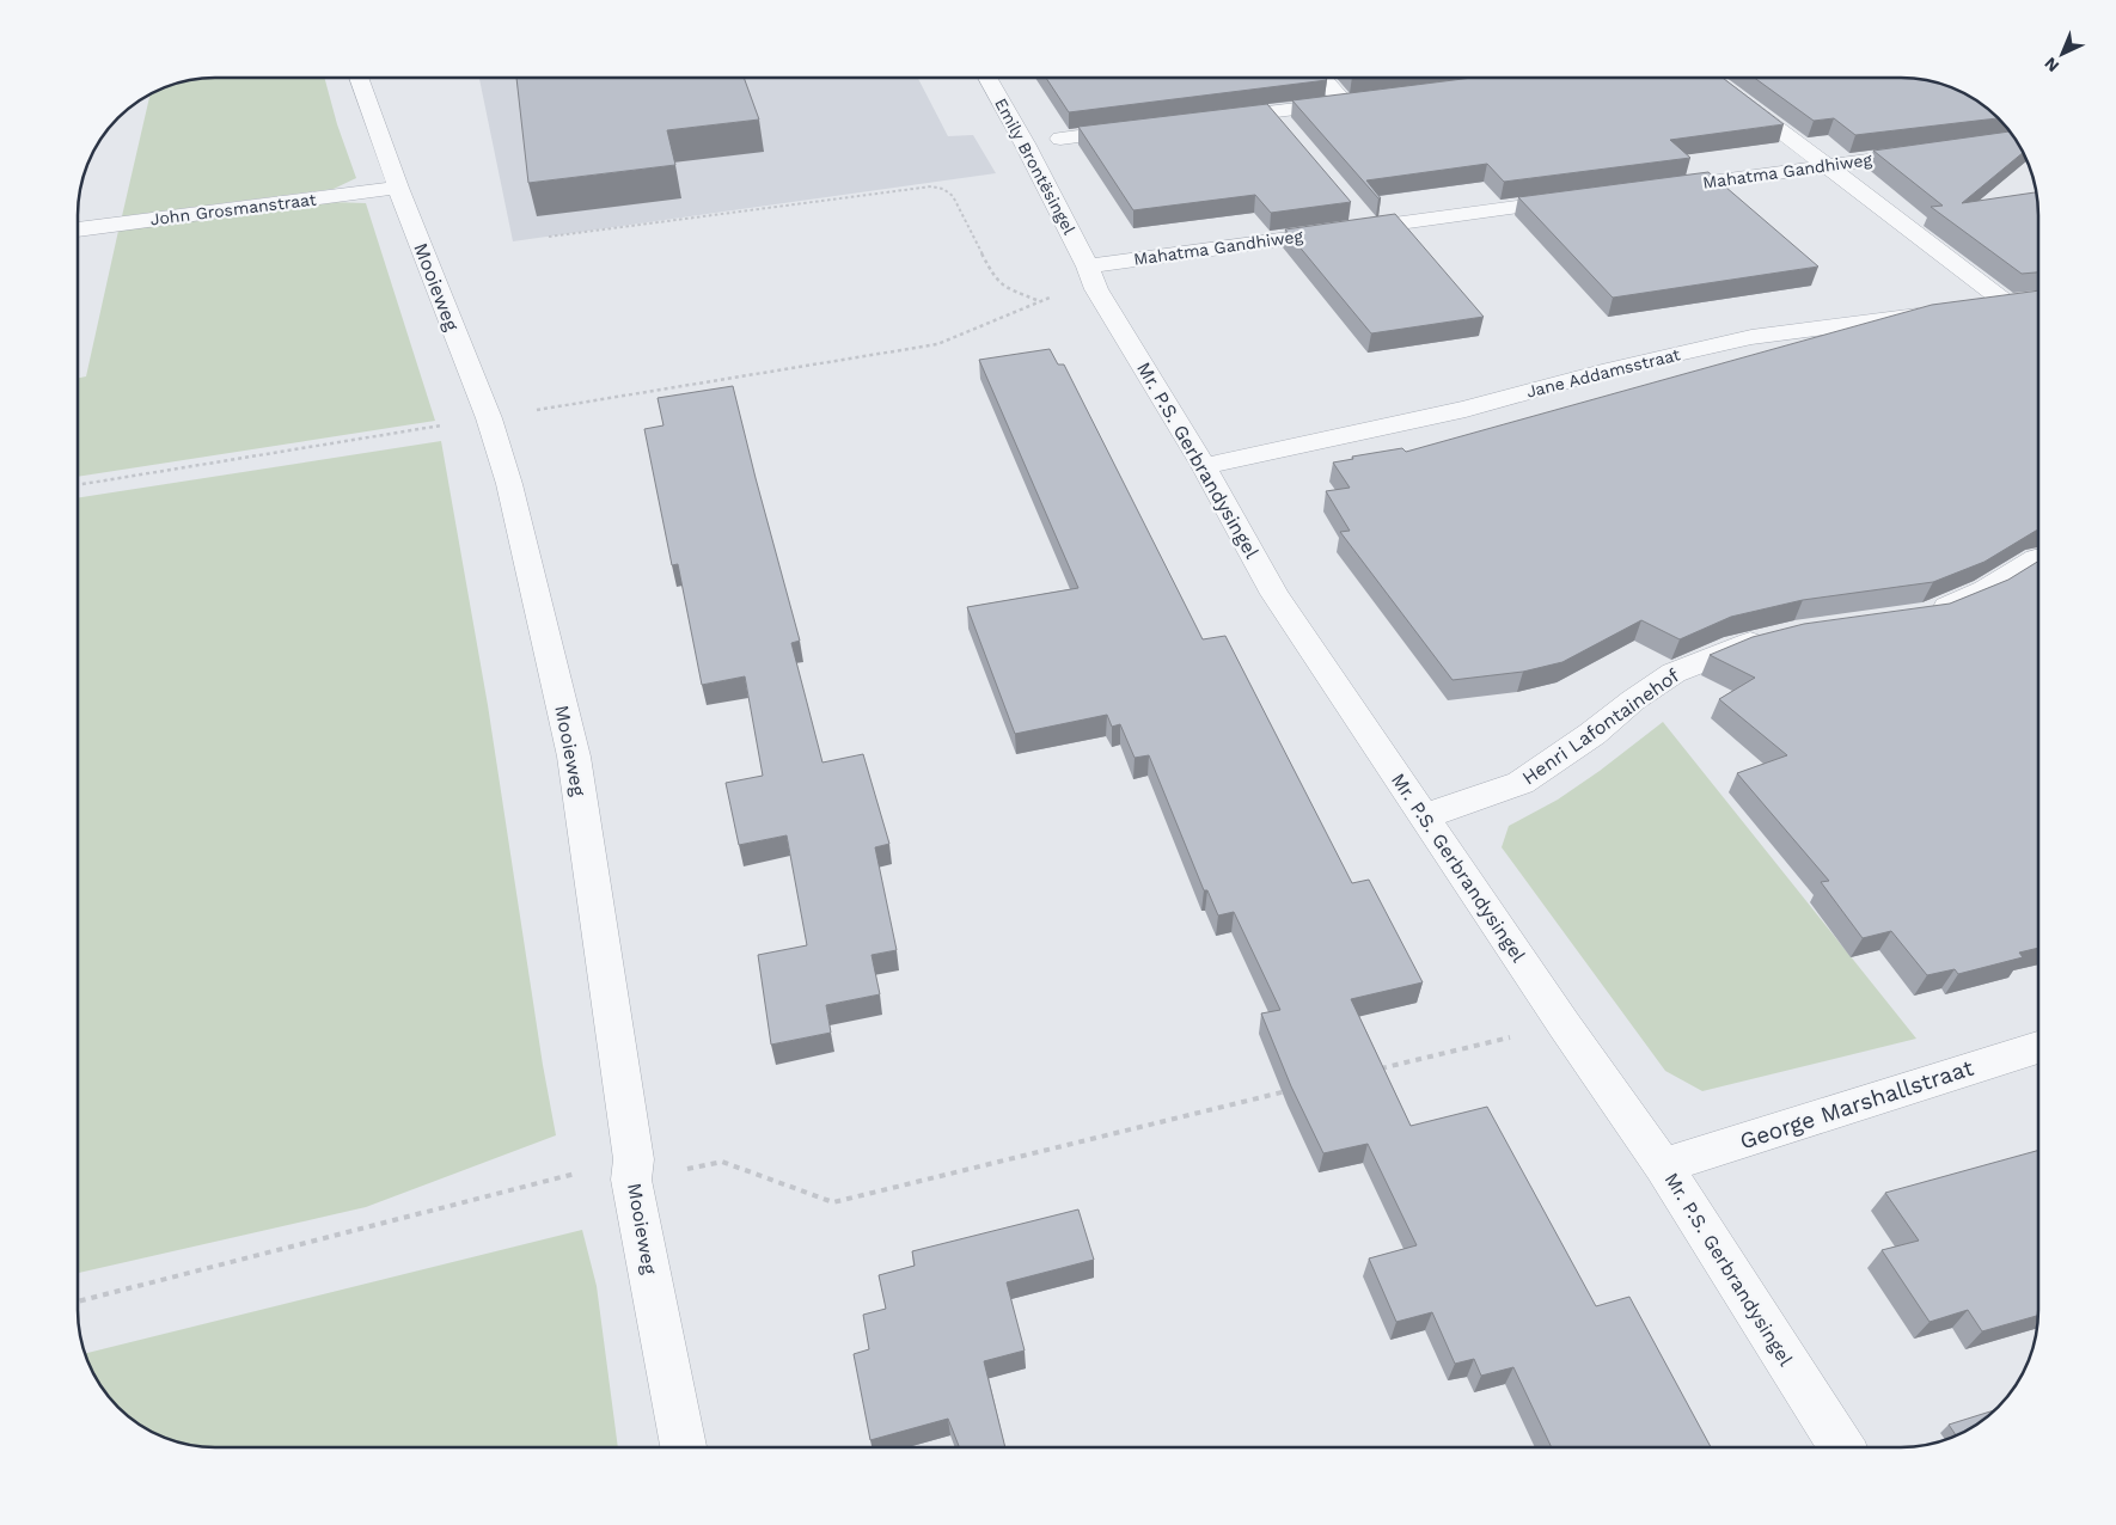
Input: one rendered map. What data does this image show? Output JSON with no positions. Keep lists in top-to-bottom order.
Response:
{
  "streets": {
    "street": [
      "Emily Brontësingel",
      "Mahatma Gandhiweg",
      "John Grosmanstraat",
      "Mooieweg",
      "Jane Addamsstraat",
      "Mr. P.S. Gerbrandysingel",
      "Henri Lafontainehof",
      "George Marshallstraat"
    ]
  },
  "crossings": [
    ["Emily Brontësingel", "Mahatma Gandhiweg"],
    ["Emily Brontësingel", "Mr. P.S. Gerbrandysingel"],
    ["Mahatma Gandhiweg", "Mr. P.S. Gerbrandysingel"],
    ["John Grosmanstraat", "Mooieweg"],
    ["Jane Addamsstraat", "Mr. P.S. Gerbrandysingel"],
    ["Mr. P.S. Gerbrandysingel", "Henri Lafontainehof"],
    ["Mr. P.S. Gerbrandysingel", "George Marshallstraat"]
  ],
  "north": "bottom left"
}
